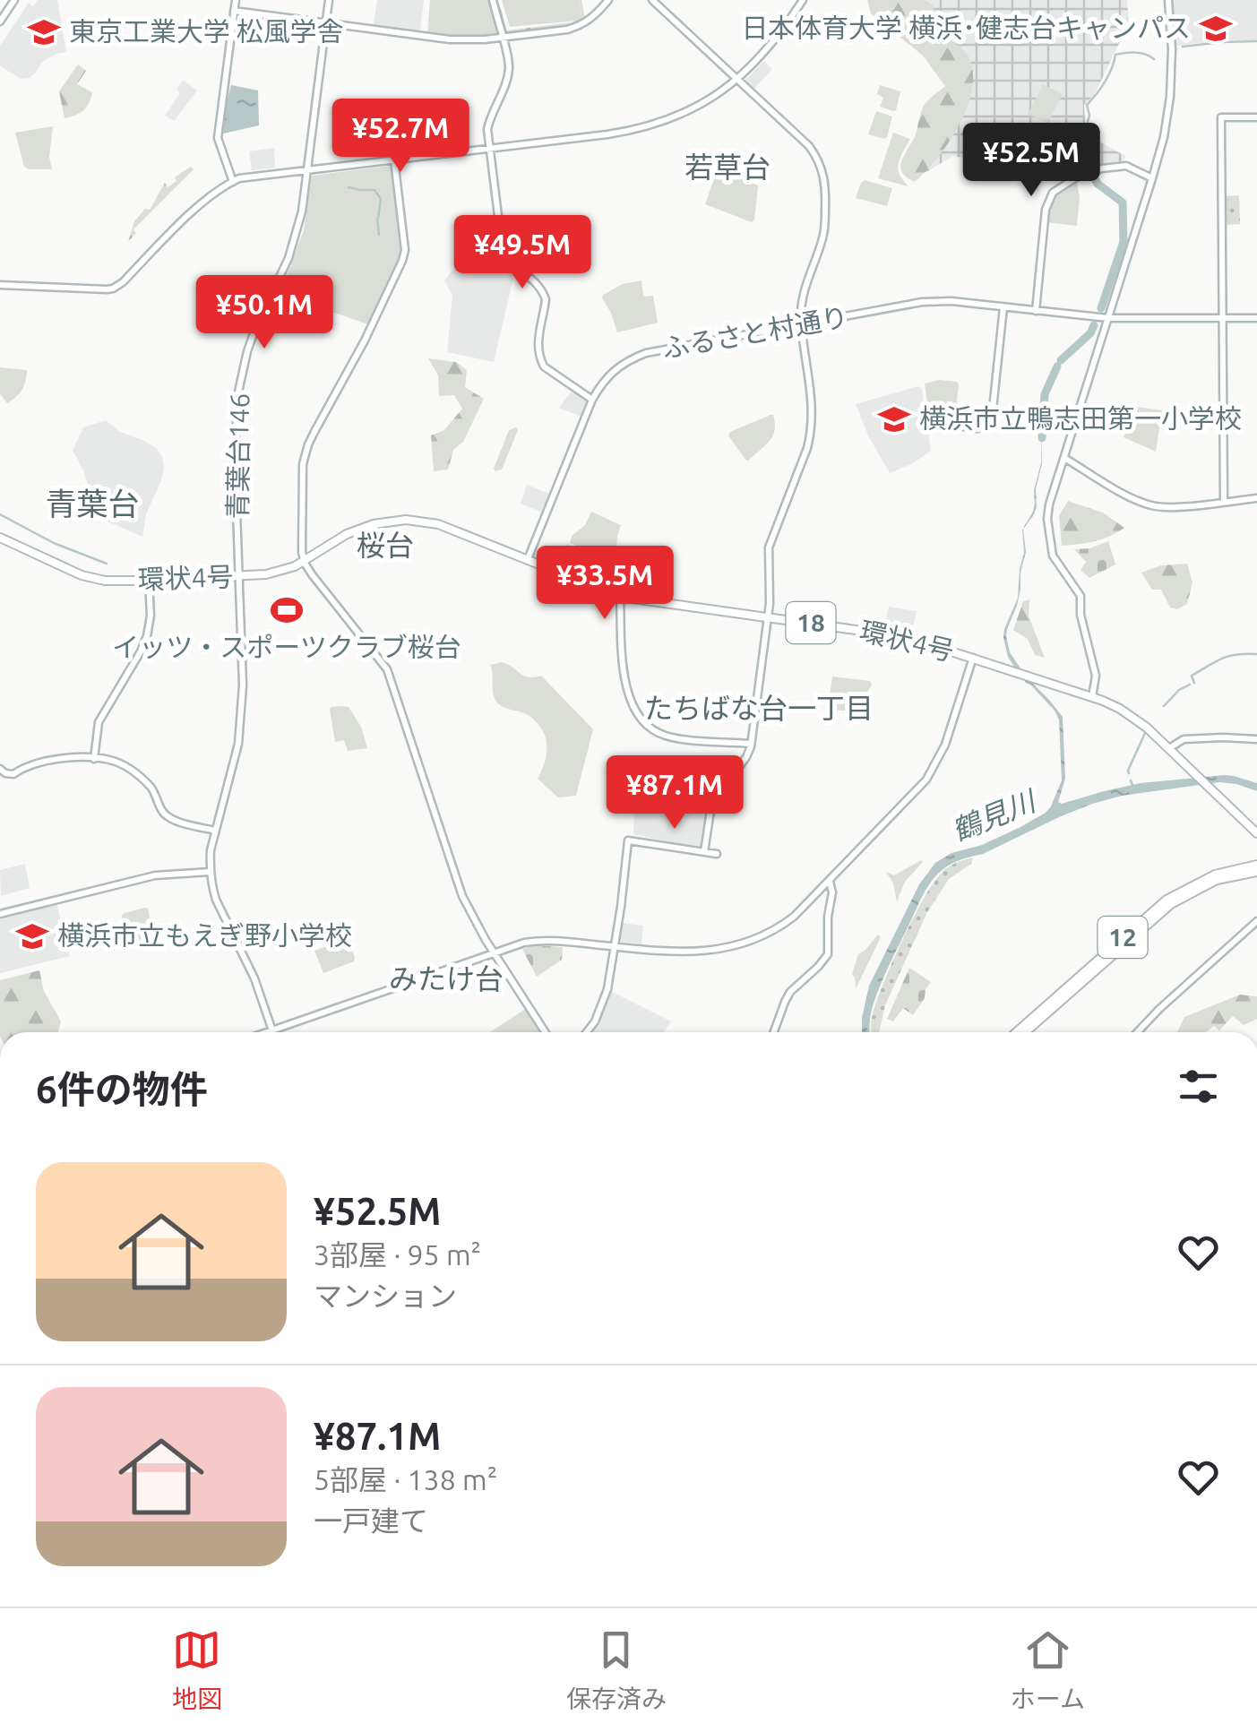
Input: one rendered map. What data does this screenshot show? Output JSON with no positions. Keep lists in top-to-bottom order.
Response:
{
  "streets": {
    "main road": ["環状4号", "18", "12"],
    "street": ["ふるさと村通り", "青葉台146"]
  },
  "crossings": [
    ["ふるさと村通り", "環状4号"],
    ["青葉台146", "環状4号"]
  ],
  "districts": [
    "若草台",
    "青葉台",
    "桜台",
    "たちばな台一丁目",
    "みたけ台"
  ],
  "water": ["鶴見川"],
  "places": {
    "school or university": [
      "日本体育大学 横浜･健志台キャンパス",
      "東京工業大学 松風学舎",
      "横浜市立鴨志田第一小学校",
      "横浜市立もえぎ野小学校"
    ],
    "sports": ["イッツ・スポーツクラブ桜台"]
  },
  "page": {
    "price": [
      "¥52.7M",
      "¥52.5M",
      "¥49.5M",
      "¥50.1M",
      "¥33.5M",
      "¥87.1M"
    ],
    "heading": "6件の物件",
    "list": [
      {
        "name": "¥52.5M",
        "note": "3部屋 · 95 m² · マンション"
      },
      {
        "name": "¥87.1M",
        "note": "5部屋 · 138 m² · 一戸建て"
      }
    ],
    "tabs": ["地図", "保存済み", "ホーム"]
  }
}
